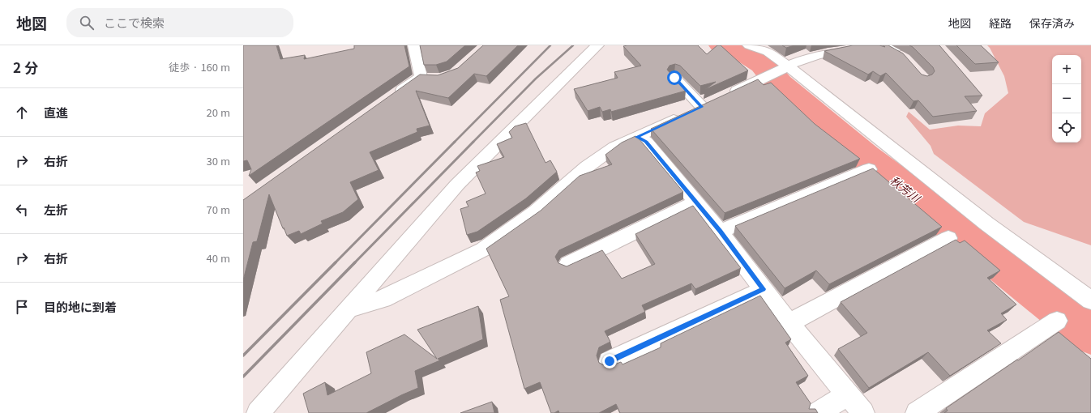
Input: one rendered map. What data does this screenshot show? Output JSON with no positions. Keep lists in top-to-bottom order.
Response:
{
  "water": ["秋芳川"],
  "page": {
    "header": "地図",
    "search": "ここで検索",
    "nav": ["地図", "経路", "保存済み"],
    "heading": ["2 分", "徒歩 · 160 m"],
    "map_buttons": ["+", "−"],
    "list": [
      ["直進", "20 m"],
      ["右折", "30 m"],
      ["左折", "70 m"],
      ["右折", "40 m"],
      "目的地に到着"
    ]
  }
}
